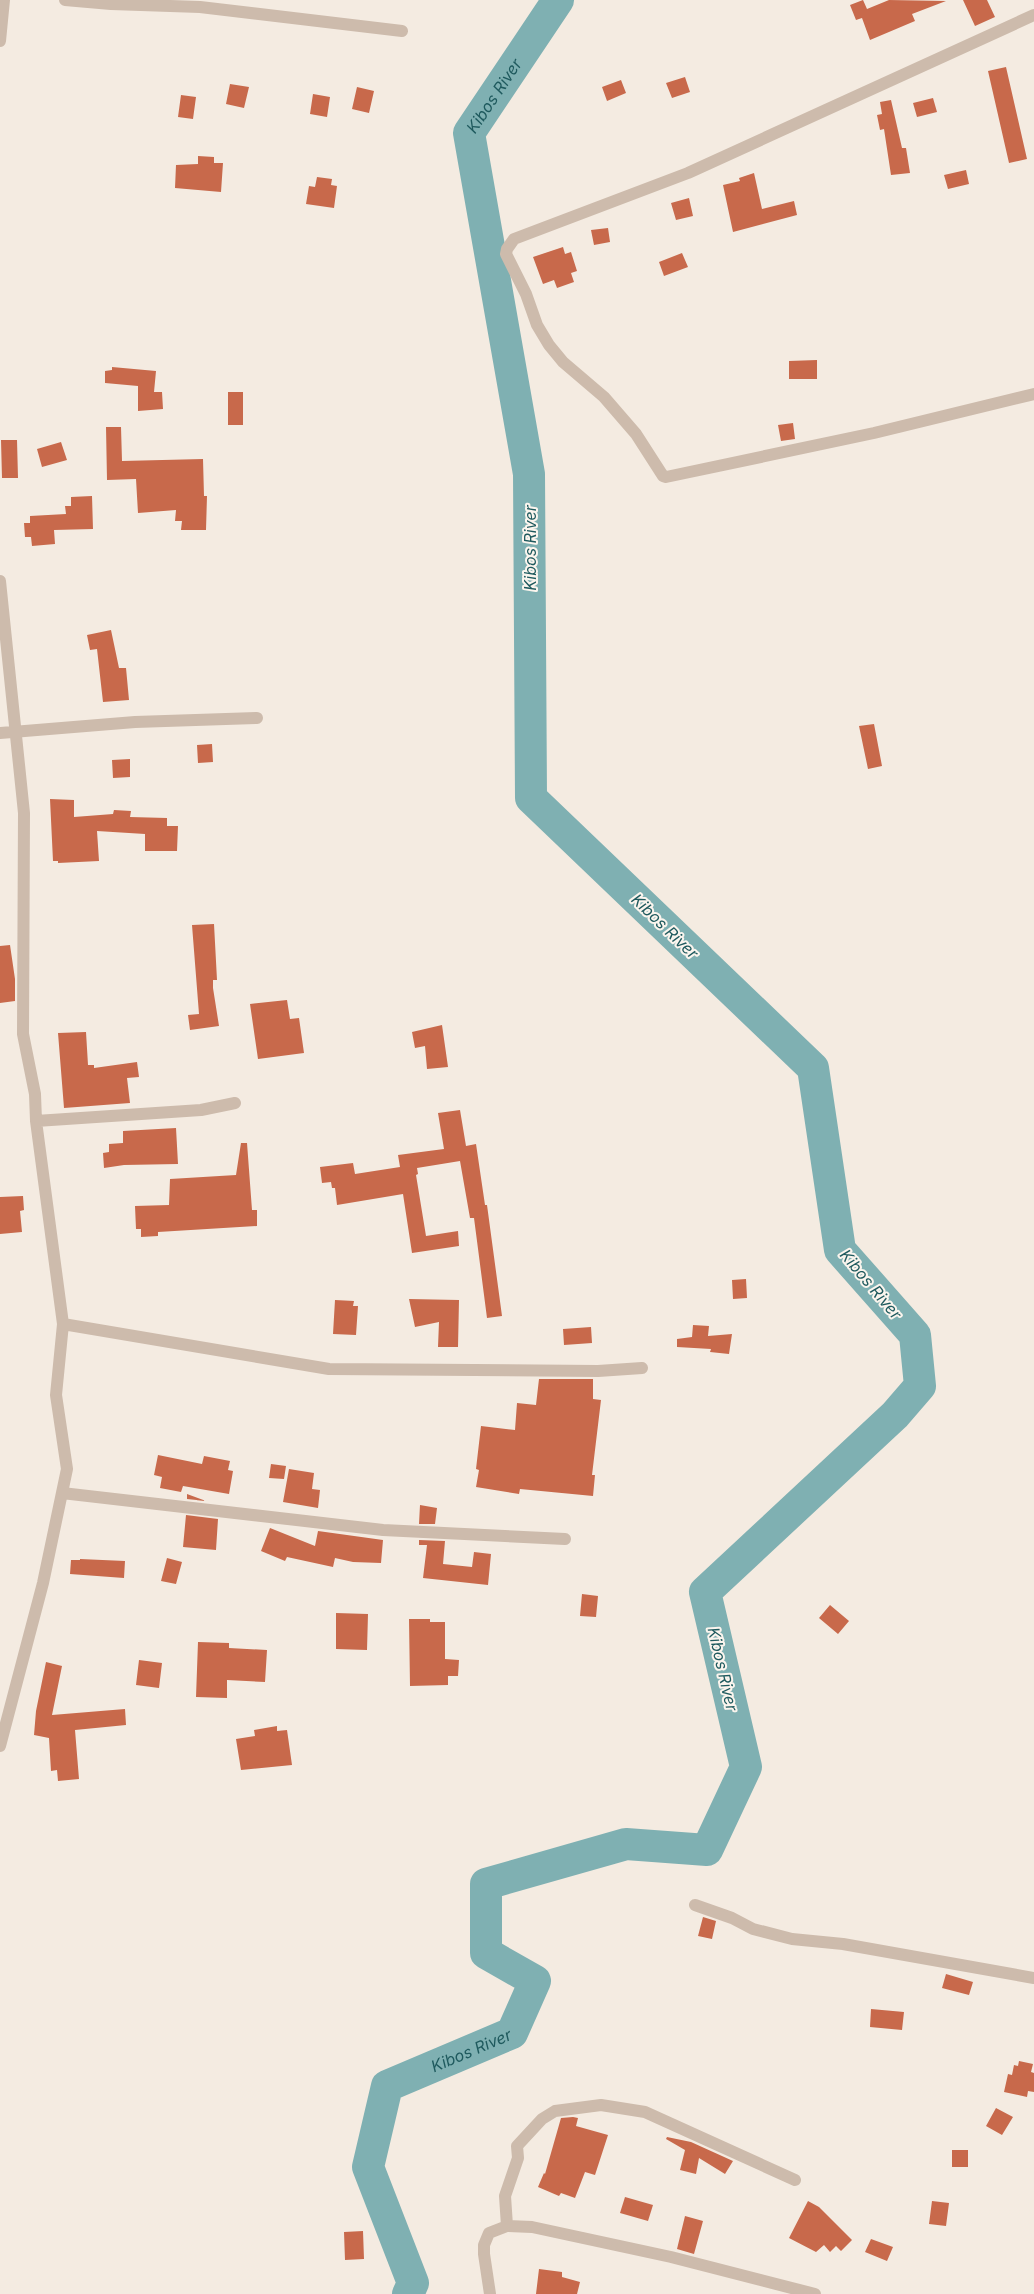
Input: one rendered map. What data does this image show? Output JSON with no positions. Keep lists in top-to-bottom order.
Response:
{
  "water": ["Kibos River"]
}
